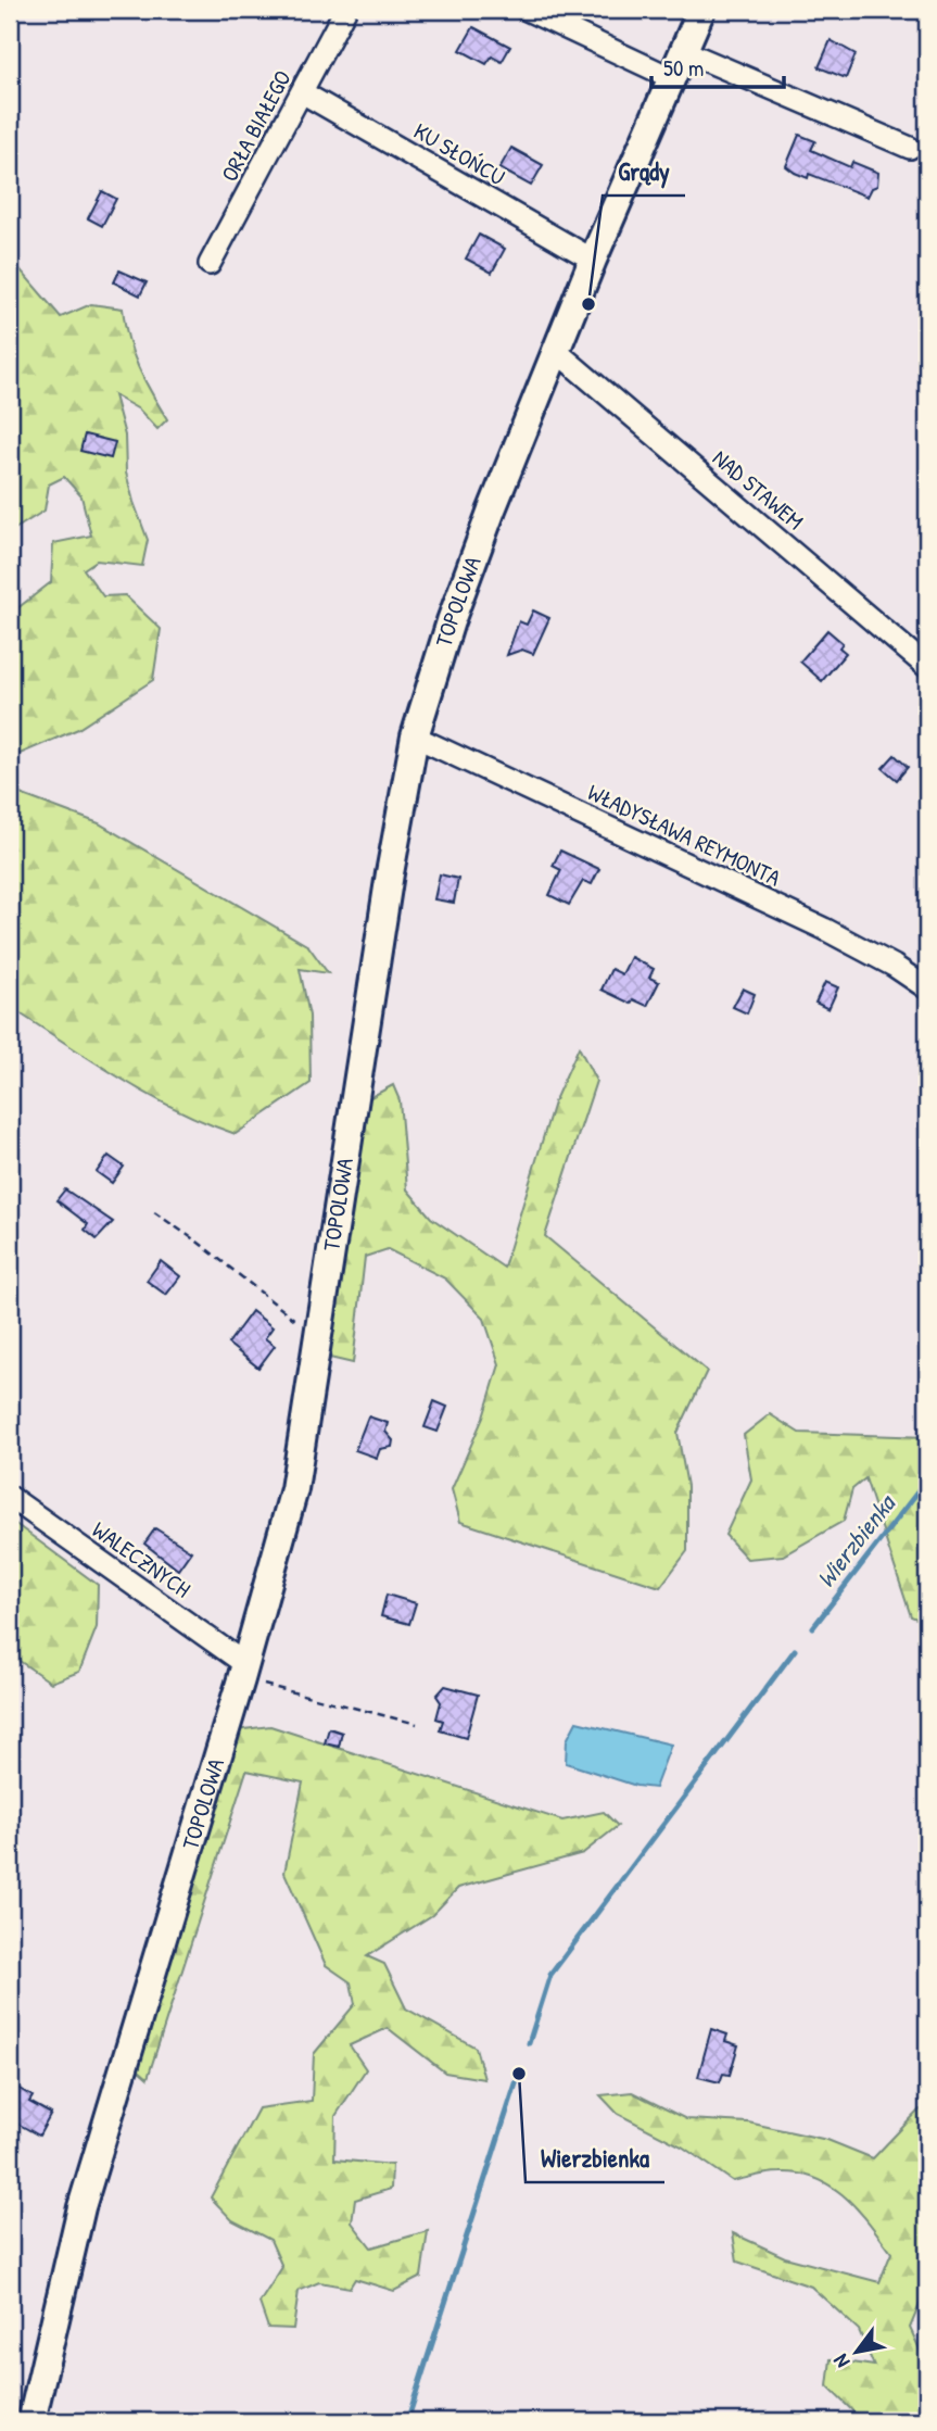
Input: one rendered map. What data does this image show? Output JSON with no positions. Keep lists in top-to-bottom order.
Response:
{
  "streets": {
    "street": [
      "ORŁA BIAŁEGO",
      "KU SŁOŃCU",
      "NAD STAWEM",
      "TOPOLOWA",
      "WŁADYSŁAWA REYMONTA",
      "WALECZNYCH"
    ]
  },
  "crossings": [
    ["ORŁA BIAŁEGO", "KU SŁOŃCU"],
    ["KU SŁOŃCU", "TOPOLOWA"],
    ["NAD STAWEM", "TOPOLOWA"],
    ["TOPOLOWA", "WŁADYSŁAWA REYMONTA"],
    ["TOPOLOWA", "WALECZNYCH"]
  ],
  "water": ["Wierzbienka"],
  "places": ["Grądy", "Wierzbienka"],
  "scale_bar": "50 m",
  "north": "bottom left"
}
